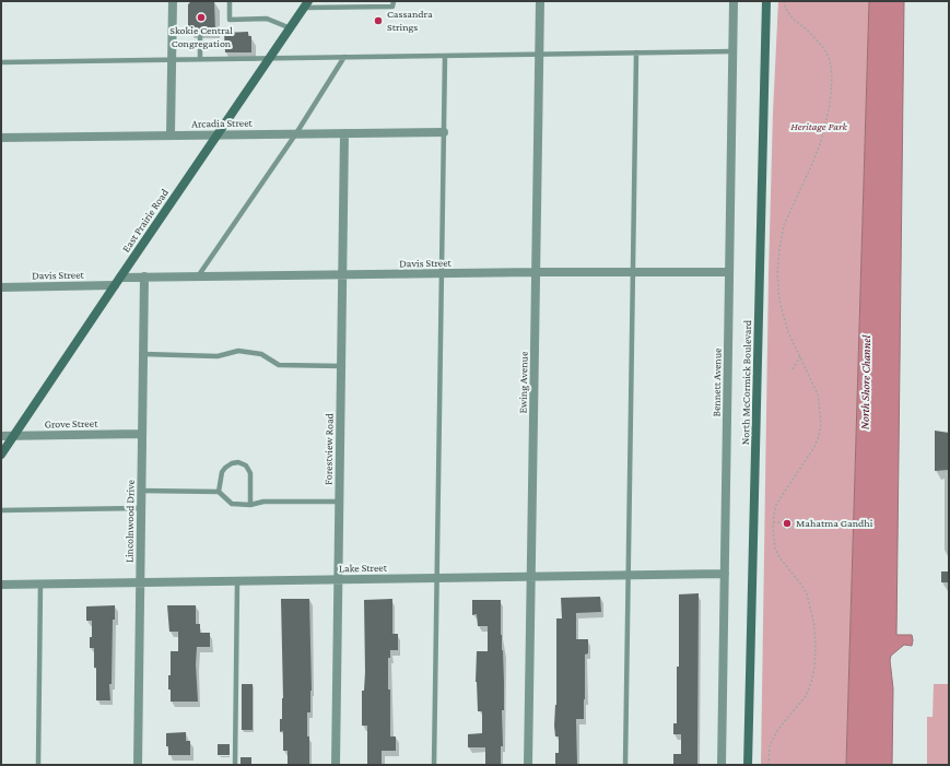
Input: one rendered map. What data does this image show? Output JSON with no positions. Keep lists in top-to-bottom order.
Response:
{
  "streets": {
    "main road": ["East Prairie Road", "North McCormick Boulevard"],
    "street": [
      "Arcadia Street",
      "Davis Street",
      "Ewing Avenue",
      "Bennett Avenue",
      "Grove Street",
      "Forestview Road",
      "Lincolnwood Drive",
      "Lake Street"
    ]
  },
  "crossings": [
    ["Arcadia Street", "East Prairie Road"],
    ["Arcadia Street", "Forestview Road"],
    ["East Prairie Road", "Davis Street"],
    ["East Prairie Road", "Grove Street"],
    ["Davis Street", "Ewing Avenue"],
    ["Davis Street", "Bennett Avenue"],
    ["Davis Street", "Forestview Road"],
    ["Davis Street", "Lincolnwood Drive"],
    ["Ewing Avenue", "Lake Street"],
    ["Bennett Avenue", "Lake Street"],
    ["Grove Street", "Lincolnwood Drive"],
    ["Forestview Road", "Lake Street"],
    ["Lincolnwood Drive", "Lake Street"]
  ],
  "water": ["North Shore Channel"],
  "parks": ["Heritage Park"],
  "places": ["Skokie Central Congregation", "Cassandra Strings", "Mahatma Gandhi"]
}
